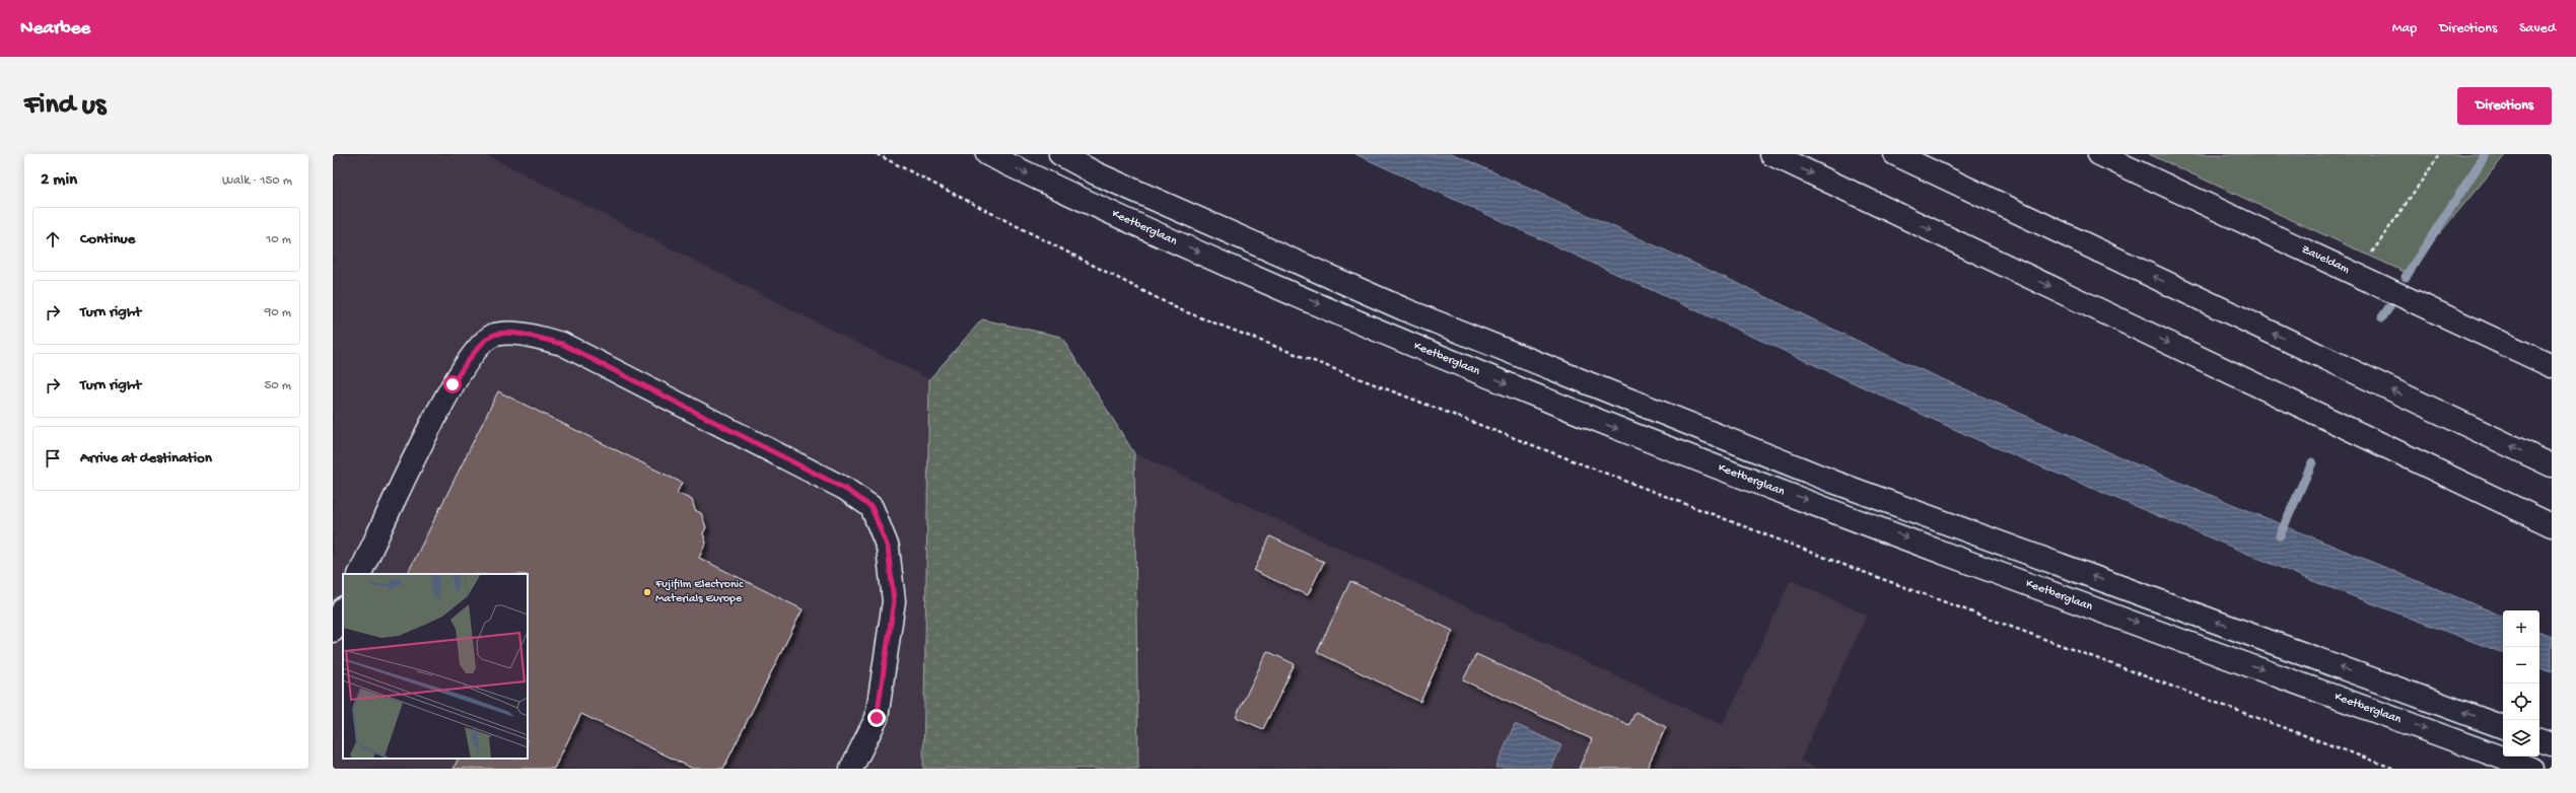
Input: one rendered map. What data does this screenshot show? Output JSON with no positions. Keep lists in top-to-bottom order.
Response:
{
  "streets": {
    "main road": ["Keetberglaan", "Zaveldam"]
  },
  "places": ["Fujifilm Electronic Materials Europe"],
  "page": {
    "header": "Nearbee",
    "nav": ["Map", "Directions", "Saved"],
    "buttons": "Directions",
    "title": "Find us",
    "heading": ["2 min", "Walk · 150 m"],
    "list": [
      ["Continue", "10 m"],
      ["Turn right", "90 m"],
      ["Turn right", "50 m"],
      "Arrive at destination"
    ],
    "map_buttons": ["+", "−"]
  }
}
